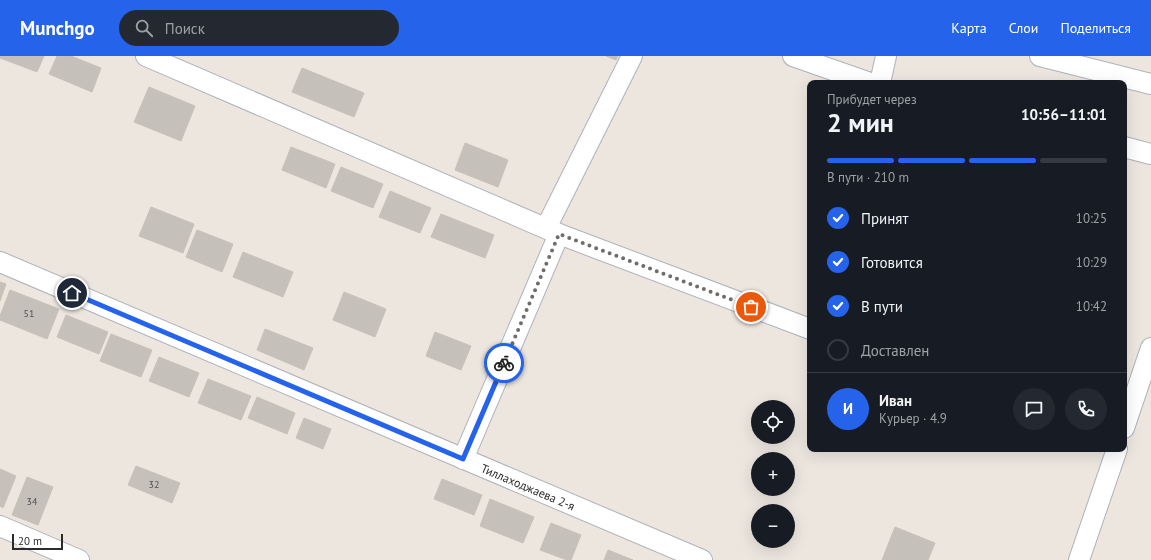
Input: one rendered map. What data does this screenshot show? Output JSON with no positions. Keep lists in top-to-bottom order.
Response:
{
  "streets": {
    "street": ["Тиллаходжаева 2-я"]
  },
  "house_numbers": ["51", "32", "34"],
  "scale_bar": "20 m",
  "page": {
    "header": "Munchgo",
    "search": "Поиск",
    "nav": ["Карта", "Слои", "Поделиться"],
    "heading": ["2 мин", "Прибудет через", "10:56–11:01"],
    "panel": ["Иван", "Курьер · 4.9"],
    "bar": "В пути · 210 m",
    "list": [
      ["Принят", "10:25"],
      ["Готовится", "10:29"],
      ["В пути", "10:42"],
      "Доставлен"
    ],
    "round": "И",
    "map_buttons": ["+", "−"],
    "scale": "20 m"
  }
}
